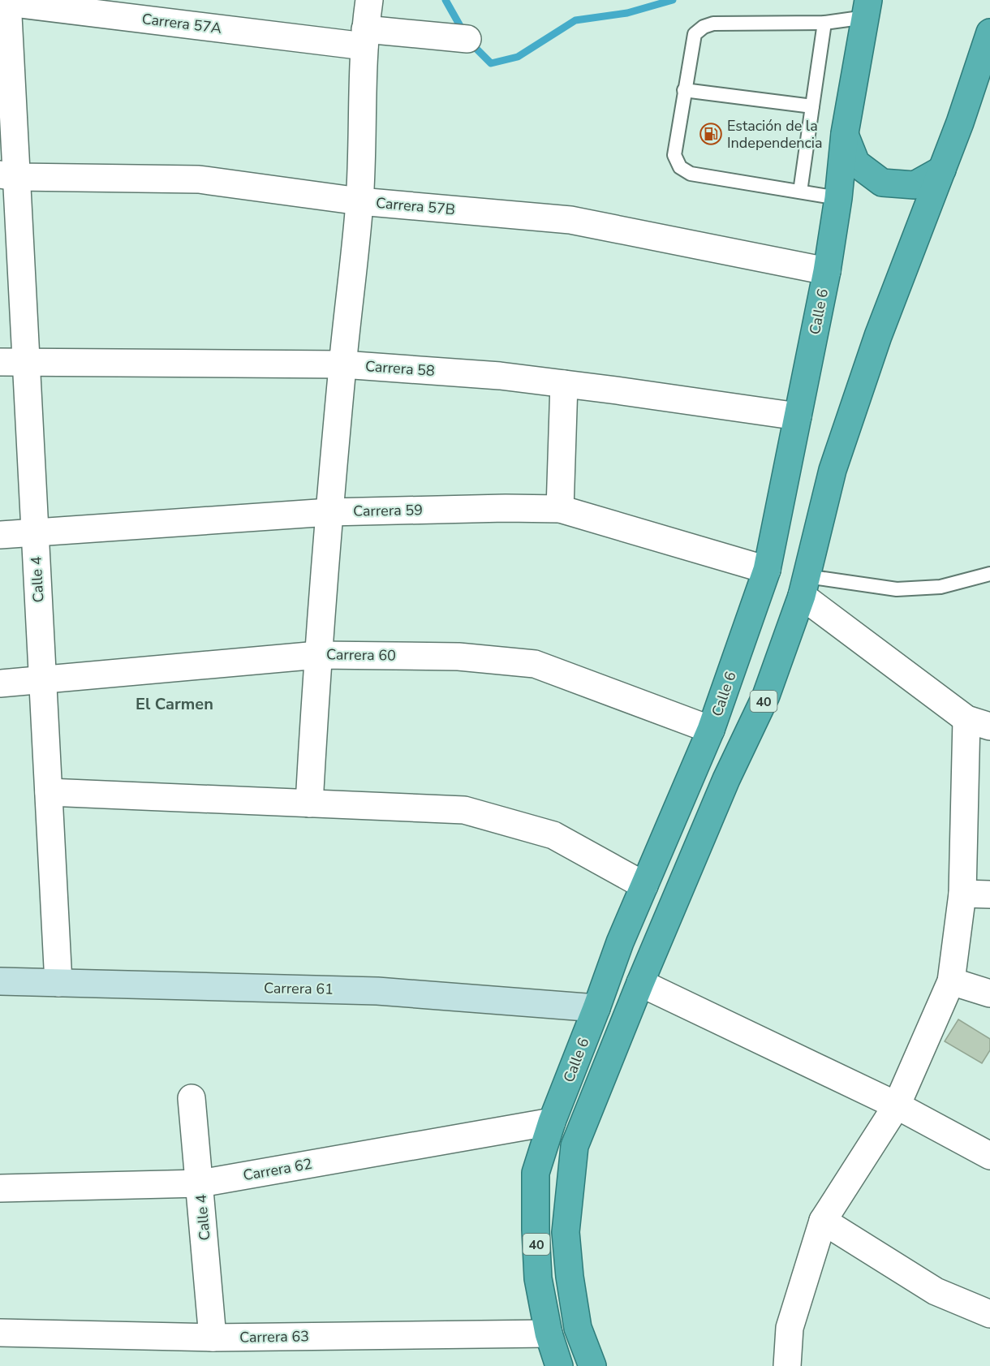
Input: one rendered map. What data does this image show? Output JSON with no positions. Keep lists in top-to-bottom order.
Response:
{
  "streets": {
    "highway": ["Calle 6", "40"],
    "main road": ["Carrera 61"],
    "street": [
      "Carrera 57A",
      "Carrera 57B",
      "Carrera 58",
      "Carrera 59",
      "Calle 4",
      "Carrera 60",
      "Carrera 62",
      "Carrera 63"
    ]
  },
  "crossings": [
    ["Carrera 57A", "Calle 4"],
    ["Carrera 57B", "Calle 6"],
    ["Carrera 57B", "Calle 4"],
    ["Calle 6", "Carrera 58"],
    ["Calle 6", "Carrera 59"],
    ["Calle 6", "Carrera 60"],
    ["Calle 6", "Carrera 61"],
    ["Calle 6", "Carrera 62"],
    ["Calle 6", "Carrera 63"],
    ["Carrera 58", "Calle 4"],
    ["Carrera 59", "Calle 4"],
    ["Calle 4", "Carrera 60"],
    ["Calle 4", "Carrera 61"],
    ["Calle 4", "Carrera 62"],
    ["Calle 4", "Carrera 63"]
  ],
  "districts": ["El Carmen"],
  "places": {
    "fuel station": ["Estación de la Independencia"]
  }
}
